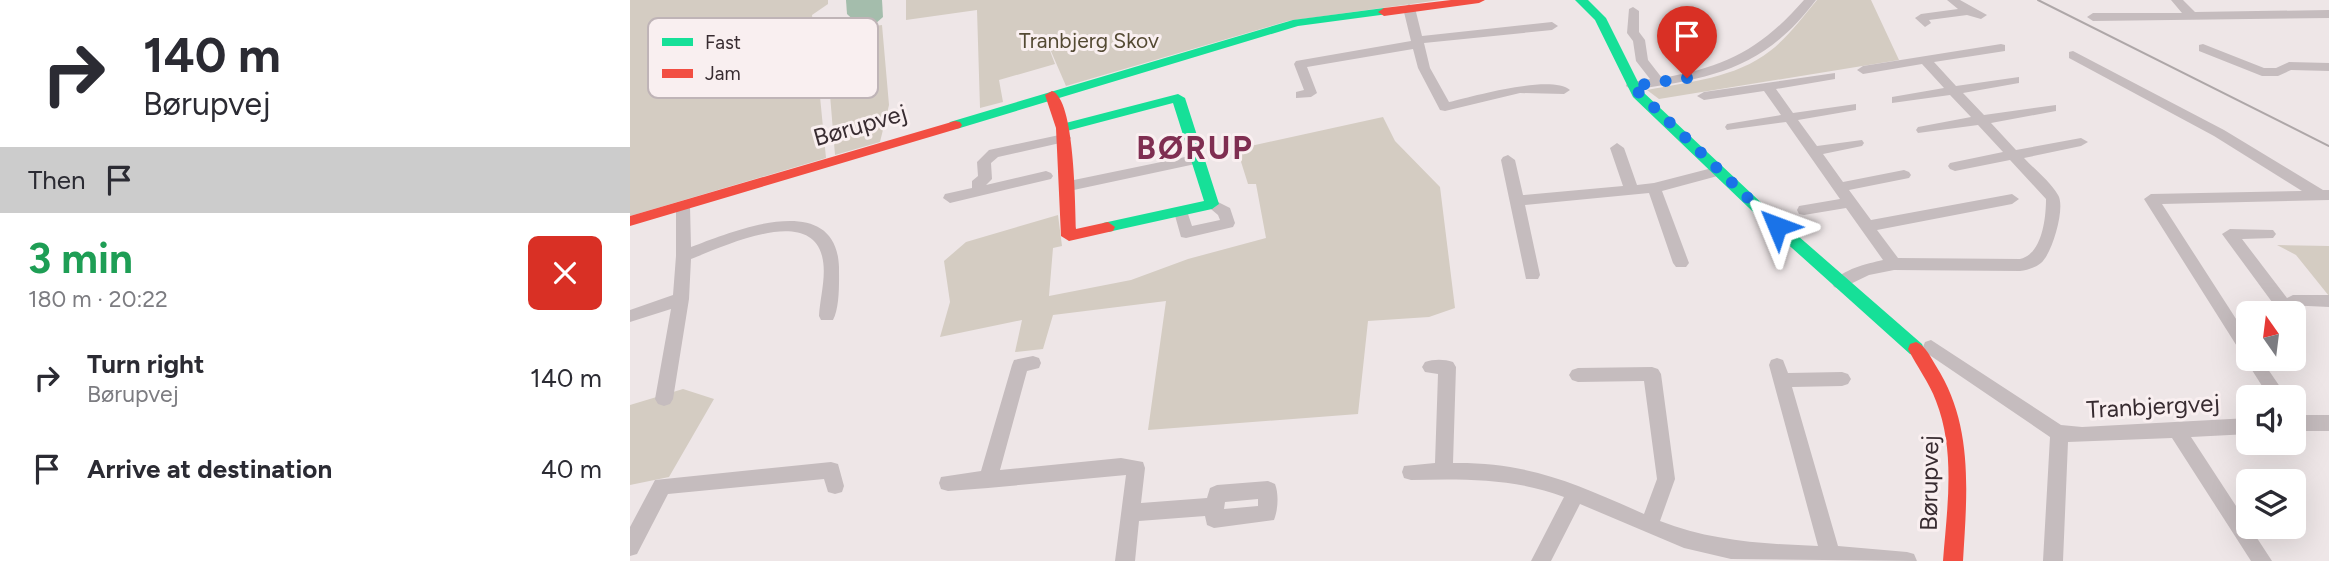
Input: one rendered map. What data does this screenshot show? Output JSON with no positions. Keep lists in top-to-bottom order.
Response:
{
  "streets": {
    "street": ["Børupvej", "Tranbjergvej"]
  },
  "districts": ["BØRUP"],
  "parks": ["Tranbjerg Skov"],
  "legend": ["Fast", "Jam"],
  "north": "top",
  "page": {
    "turn": ["140 m", "Børupvej"],
    "then": "Then",
    "heading": ["3 min", "180 m · 20:22"],
    "list": [
      {
        "name": "Turn right",
        "note": "Børupvej",
        "value": "140 m"
      },
      {
        "name": "Arrive at destination",
        "value": "40 m"
      }
    ]
  }
}
